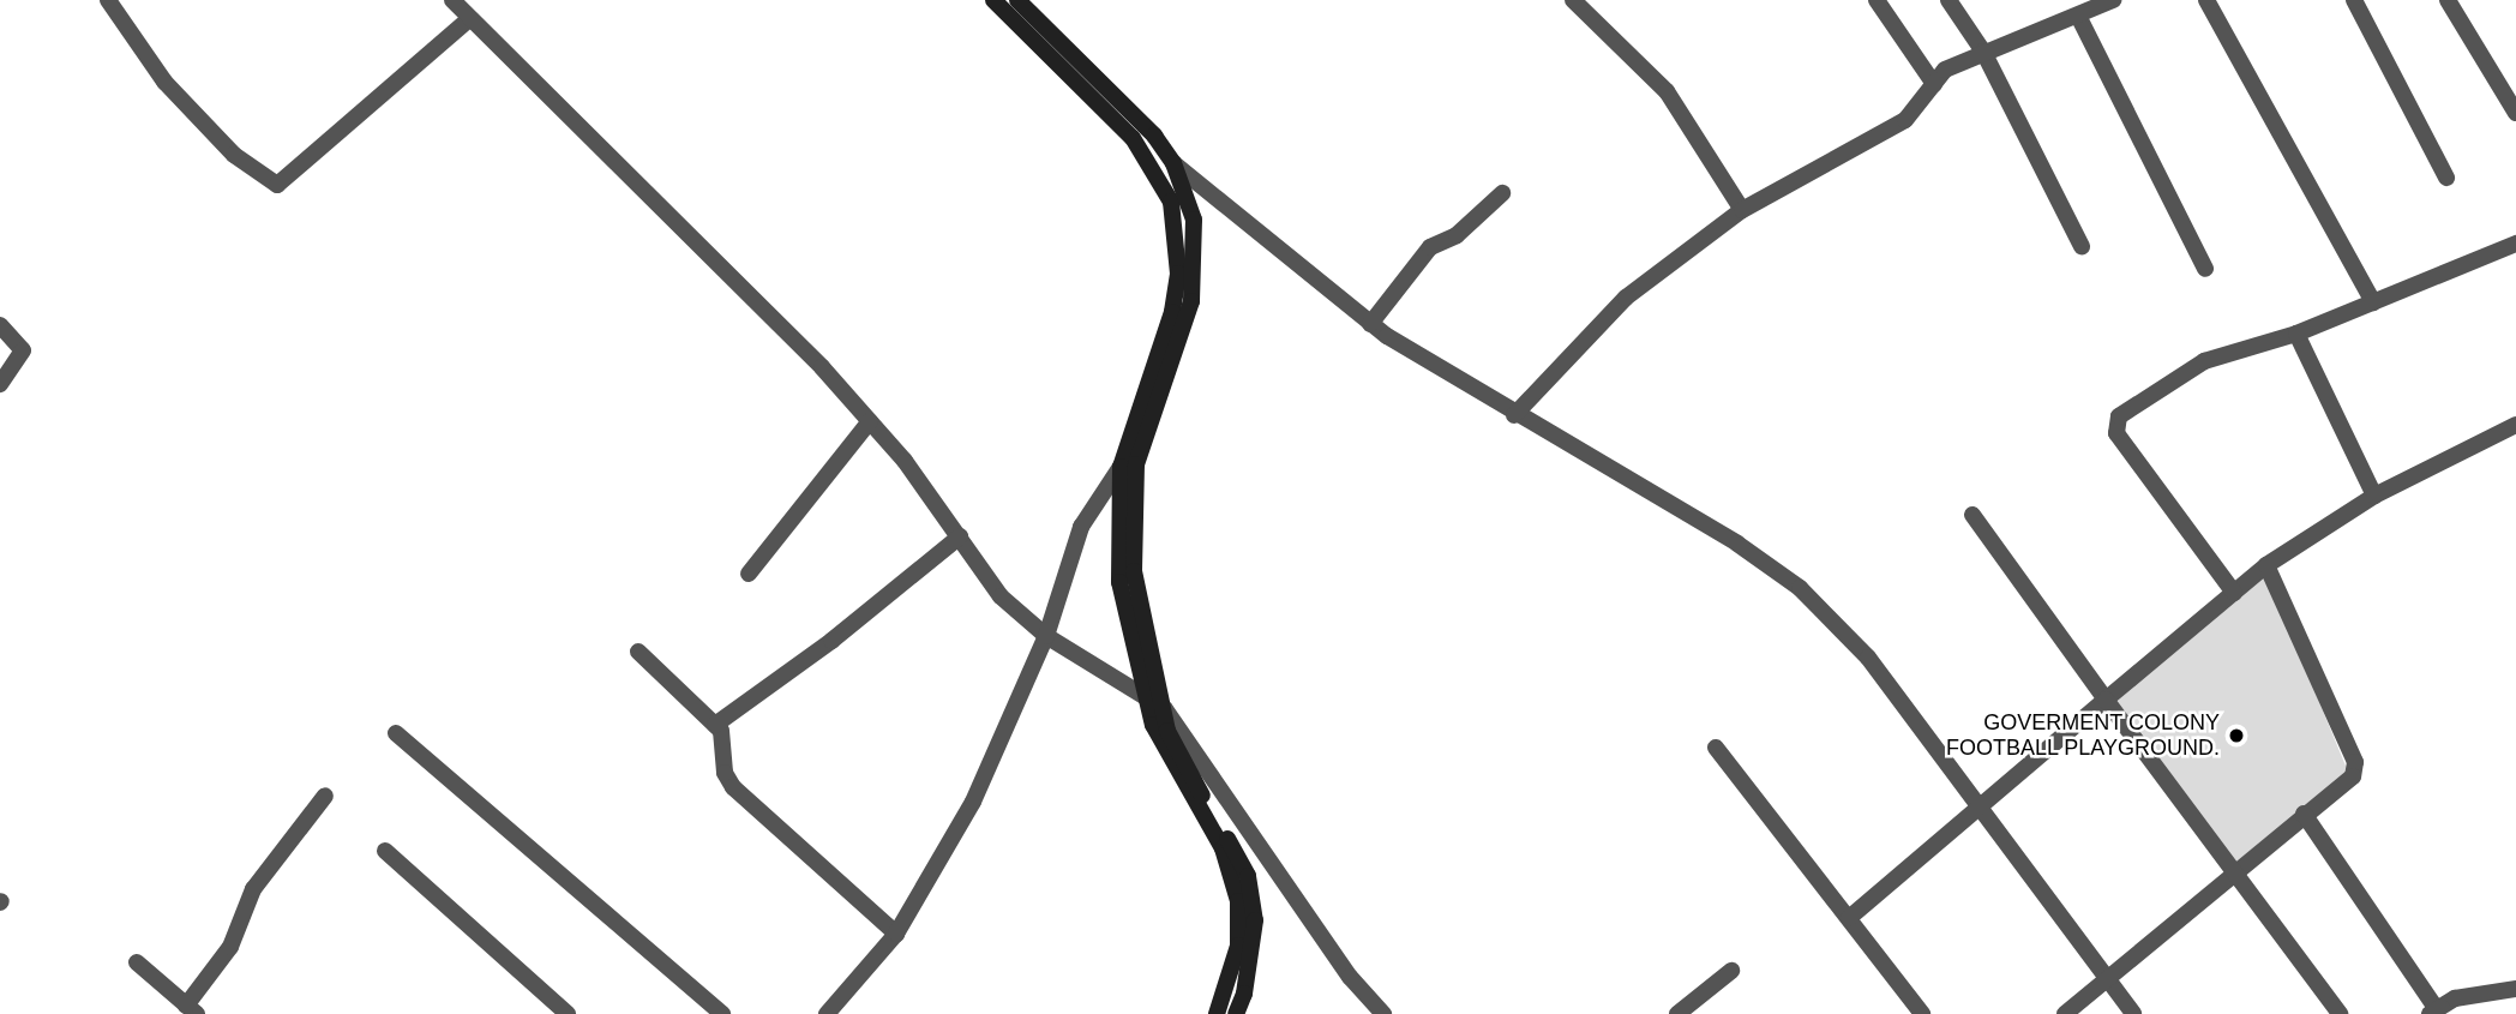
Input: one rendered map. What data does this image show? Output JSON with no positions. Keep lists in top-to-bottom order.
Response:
{
  "places": ["GOVERMENT COLONY FOOTBALL PLAYGROUND."]
}
